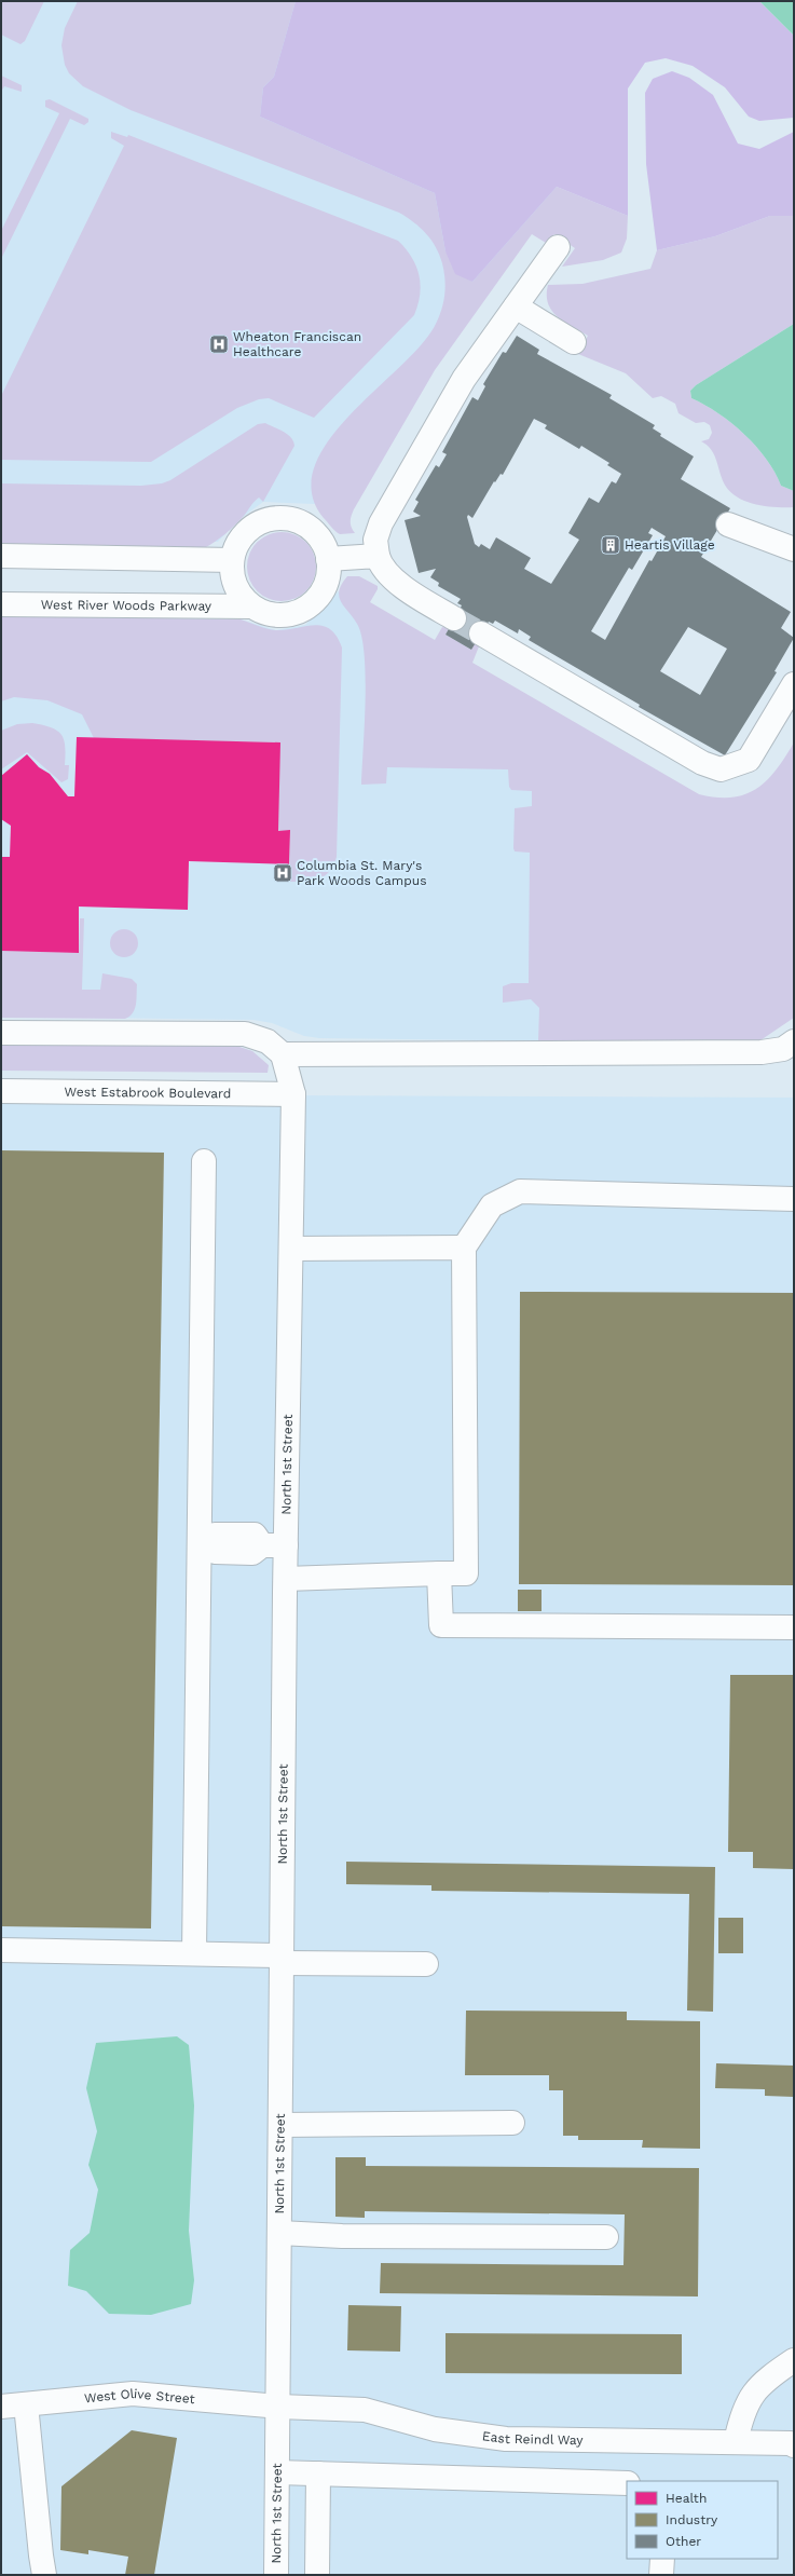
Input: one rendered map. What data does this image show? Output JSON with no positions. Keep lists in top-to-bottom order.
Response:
{
  "streets": {
    "street": [
      "West River Woods Parkway",
      "West Estabrook Boulevard",
      "North 1st Street",
      "West Olive Street",
      "East Reindl Way"
    ]
  },
  "crossings": [
    ["West Estabrook Boulevard", "North 1st Street"],
    ["North 1st Street", "West Olive Street"],
    ["North 1st Street", "East Reindl Way"],
    ["West Olive Street", "East Reindl Way"]
  ],
  "places": {
    "hospital": ["Wheaton Franciscan Healthcare", "Columbia St. Mary's Park Woods Campus"],
    "building": ["Heartis Village"]
  },
  "legend": ["Health", "Industry", "Other"]
}
